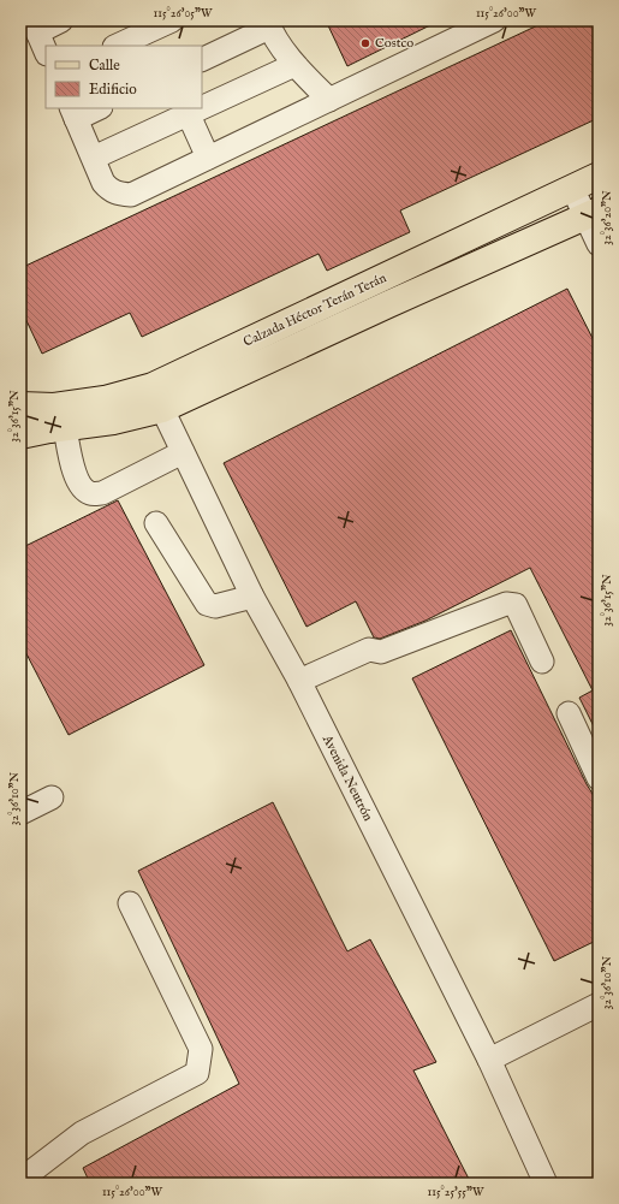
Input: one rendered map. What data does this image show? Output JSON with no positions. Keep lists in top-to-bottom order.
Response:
{
  "streets": {
    "main road": ["Calzada Héctor Terán Terán"],
    "lane": ["Avenida Neutrón"]
  },
  "crossings": [
    ["Calzada Héctor Terán Terán", "Avenida Neutrón"]
  ],
  "places": ["Costco"],
  "legend": ["Calle", "Edificio"],
  "coordinates": [
    "115°26'05\"W",
    "115°26'00\"W",
    "32°36'20\"N",
    "32°36'15\"N",
    "32°36'10\"N",
    "115°25'55\"W"
  ]
}
